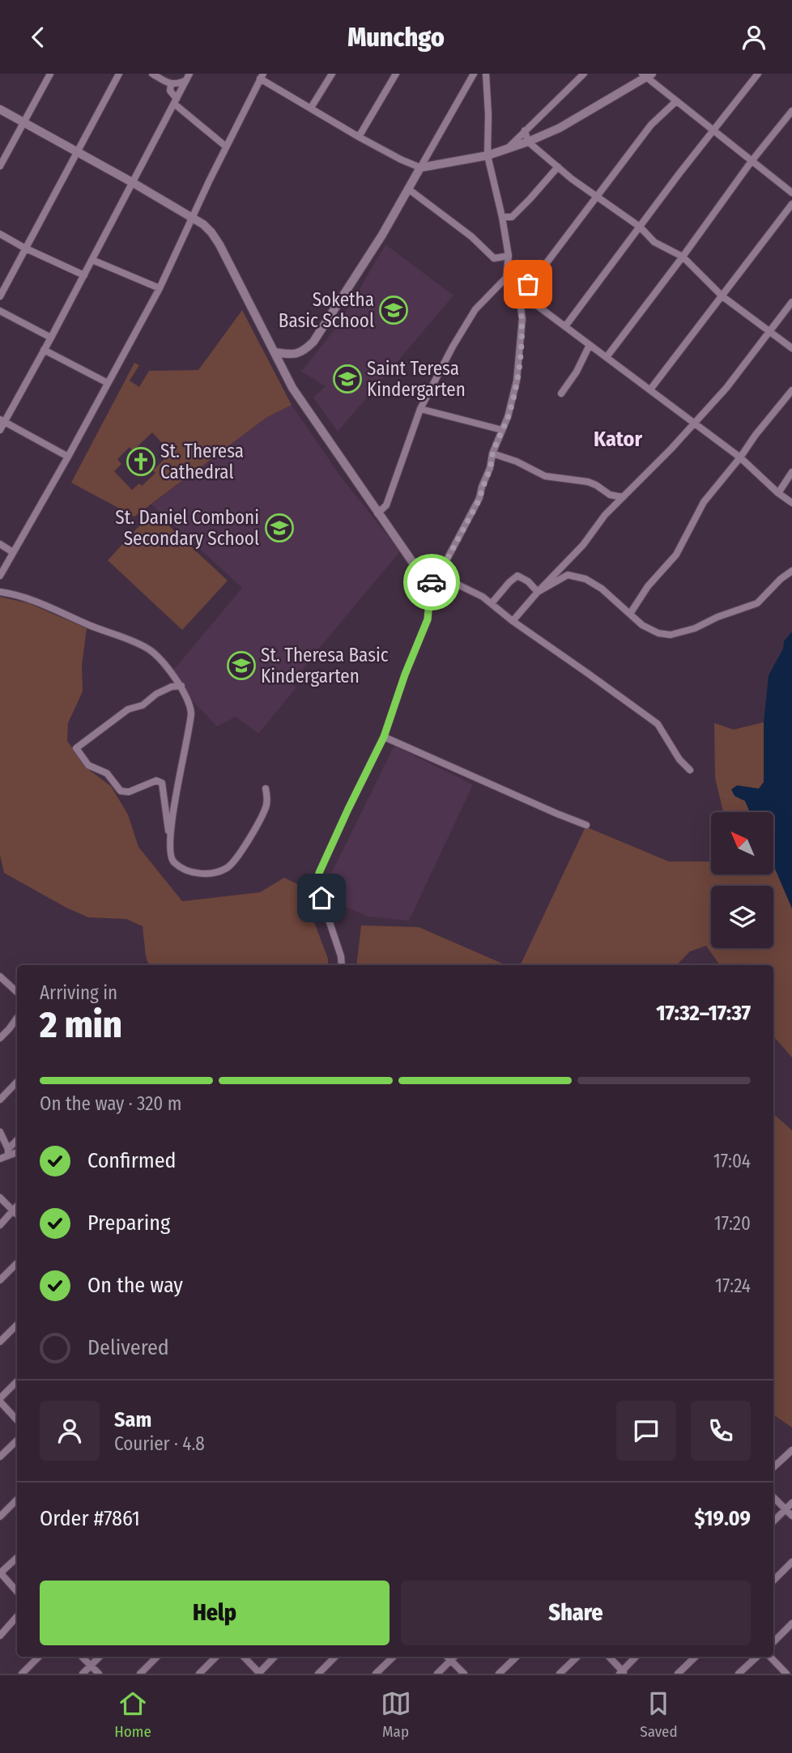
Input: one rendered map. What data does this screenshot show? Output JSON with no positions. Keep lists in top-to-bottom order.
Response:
{
  "districts": ["Kator"],
  "places": {
    "school or university": [
      "Soketha Basic School",
      "Saint Teresa Kindergarten",
      "St. Daniel Comboni Secondary School",
      "St. Theresa Basic Kindergarten"
    ],
    "church": ["St. Theresa Cathedral"]
  },
  "north": "top left",
  "page": {
    "header": "Munchgo",
    "heading": ["2 min", "Arriving in", "17:32–17:37"],
    "panel": [
      "Sam",
      "Courier · 4.8",
      "Order #7861",
      "$19.09"
    ],
    "bar": "On the way · 320 m",
    "list": [
      ["Confirmed", "17:04"],
      ["Preparing", "17:20"],
      ["On the way", "17:24"],
      "Delivered"
    ],
    "buttons": ["Help", "Share"],
    "tabs": ["Home", "Map", "Saved"]
  }
}
